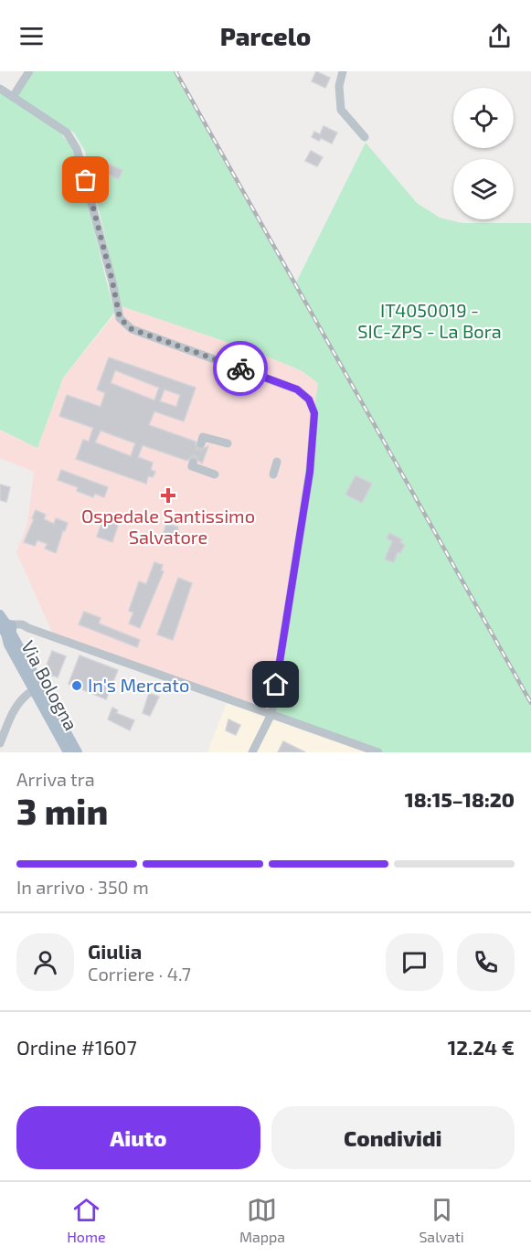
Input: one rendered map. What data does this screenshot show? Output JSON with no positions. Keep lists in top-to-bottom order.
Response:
{
  "streets": {
    "main road": ["Via Bologna"]
  },
  "parks": ["IT4050019 - SIC-ZPS - La Bora"],
  "places": {
    "health": ["Ospedale Santissimo Salvatore"],
    "other": ["In's Mercato"]
  },
  "page": {
    "header": "Parcelo",
    "heading": ["3 min", "Arriva tra", "18:15–18:20"],
    "panel": [
      "Giulia",
      "Corriere · 4.7",
      "Ordine #1607",
      "12.24 €"
    ],
    "bar": "In arrivo · 350 m",
    "buttons": ["Aiuto", "Condividi"],
    "tabs": ["Home", "Mappa", "Salvati"]
  }
}
